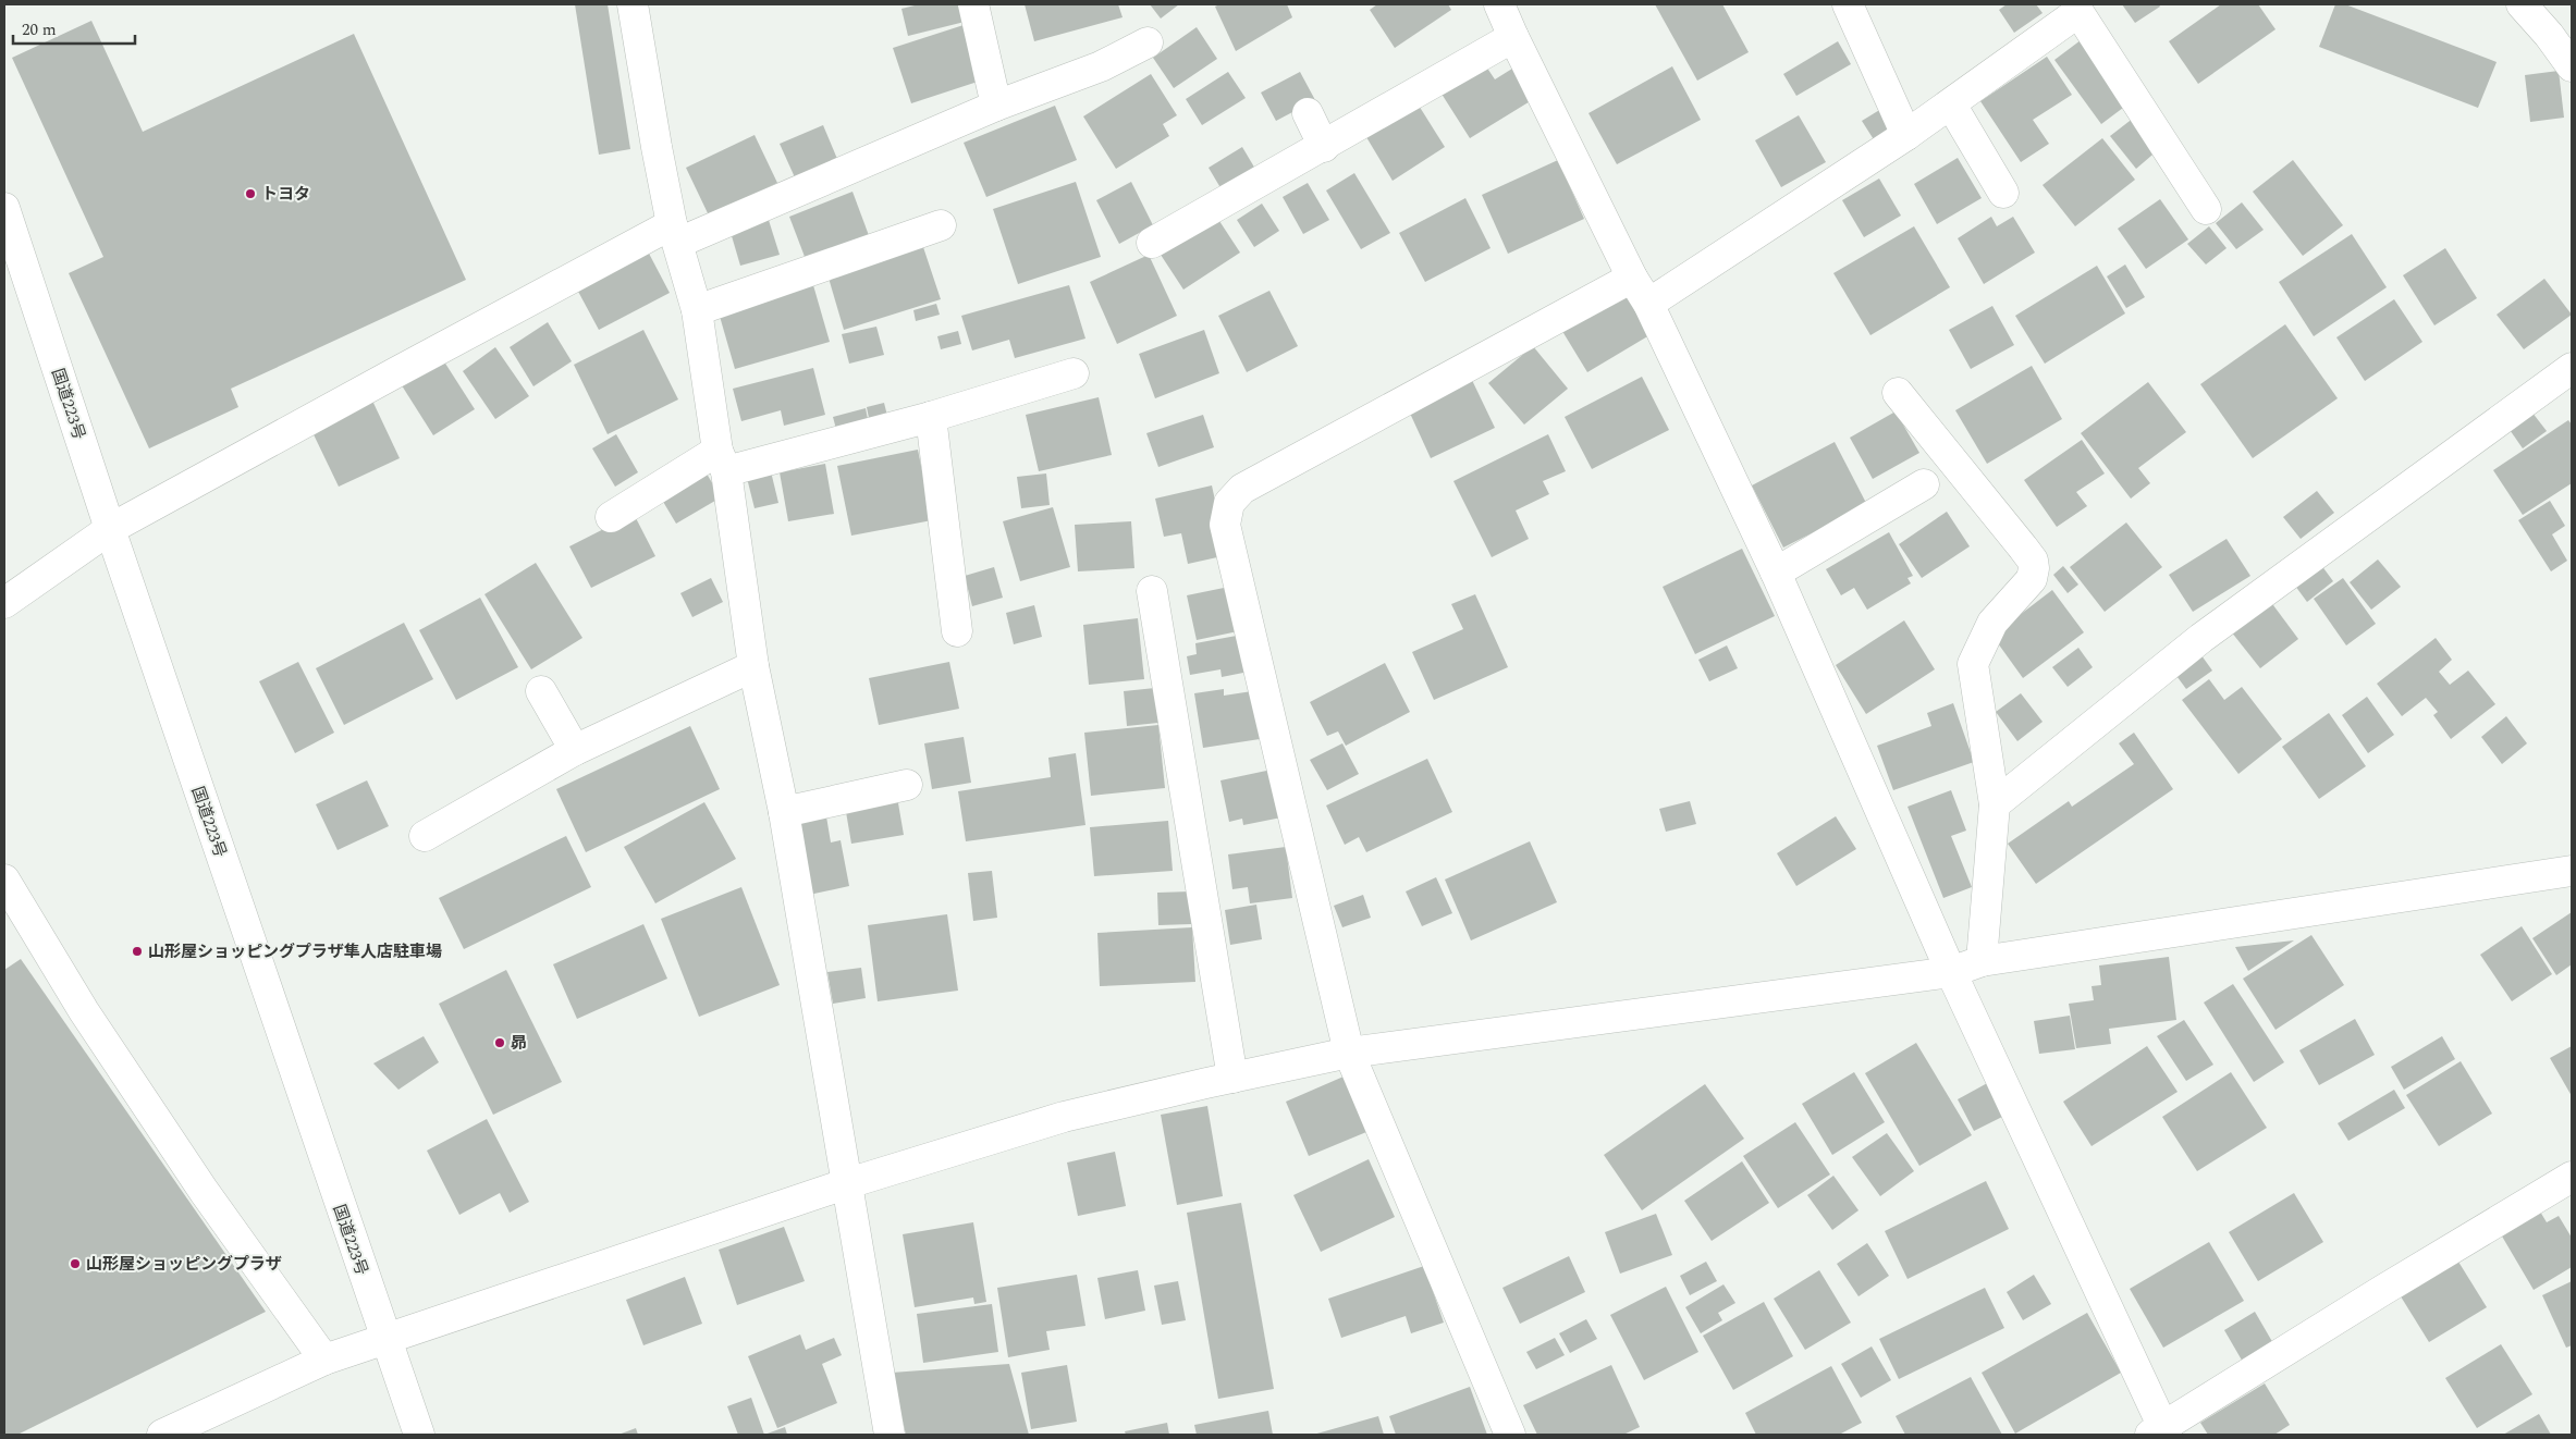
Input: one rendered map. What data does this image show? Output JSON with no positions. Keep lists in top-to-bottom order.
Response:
{
  "streets": {
    "main road": ["国道223号"]
  },
  "places": [
    "トヨタ",
    "山形屋ショッピングプラザ隼人店駐車場",
    "昴",
    "山形屋ショッピングプラザ"
  ],
  "scale_bar": "20 m"
}
